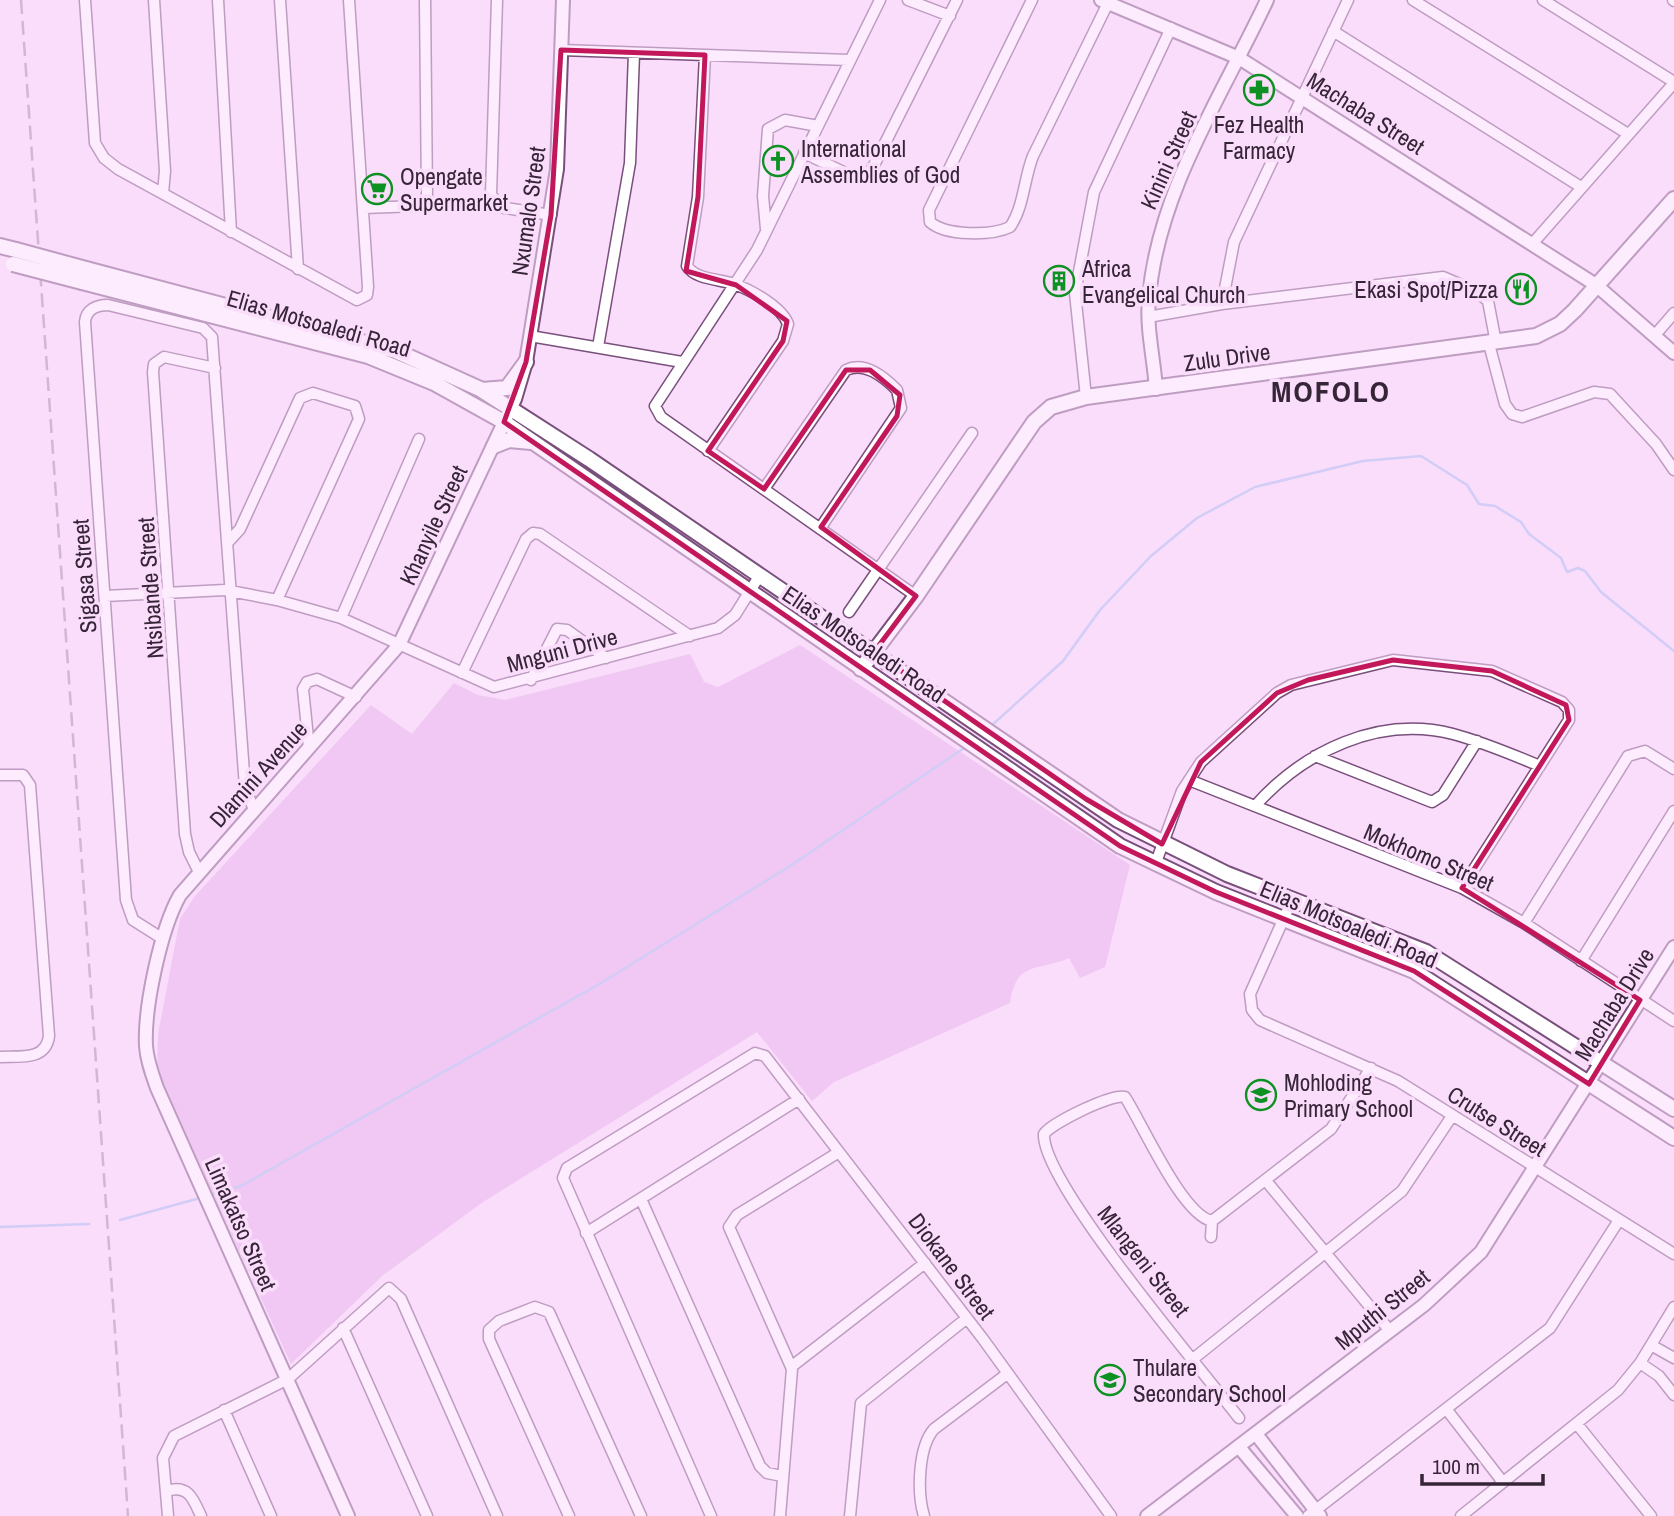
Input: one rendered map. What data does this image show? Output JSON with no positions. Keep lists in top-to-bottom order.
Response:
{
  "streets": {
    "main road": ["Elias Motsoaledi Road", "Zulu Drive"],
    "street": [
      "Machaba Street",
      "Kinini Street",
      "Nxumalo Street",
      "Khanyile Street",
      "Sigasa Street",
      "Ntsibande Street",
      "Mnguni Drive",
      "Dlamini Avenue",
      "Mokhomo Street",
      "Machaba Drive",
      "Crutse Street",
      "Limakatso Street",
      "Mlangeni Street",
      "Diokane Street",
      "Mputhi Street"
    ]
  },
  "crossings": [
    ["Machaba Street", "Kinini Street"],
    ["Machaba Street", "Zulu Drive"],
    ["Kinini Street", "Zulu Drive"],
    ["Nxumalo Street", "Elias Motsoaledi Road"],
    ["Nxumalo Street", "Khanyile Street"],
    ["Elias Motsoaledi Road", "Zulu Drive"],
    ["Elias Motsoaledi Road", "Khanyile Street"],
    ["Elias Motsoaledi Road", "Mnguni Drive"],
    ["Elias Motsoaledi Road", "Machaba Drive"],
    ["Elias Motsoaledi Road", "Crutse Street"],
    ["Elias Motsoaledi Road", "Mputhi Street"],
    ["Khanyile Street", "Mnguni Drive"],
    ["Khanyile Street", "Dlamini Avenue"],
    ["Sigasa Street", "Ntsibande Street"],
    ["Sigasa Street", "Mnguni Drive"],
    ["Sigasa Street", "Dlamini Avenue"],
    ["Sigasa Street", "Limakatso Street"],
    ["Ntsibande Street", "Mnguni Drive"],
    ["Ntsibande Street", "Dlamini Avenue"],
    ["Mnguni Drive", "Dlamini Avenue"],
    ["Dlamini Avenue", "Limakatso Street"],
    ["Mokhomo Street", "Machaba Drive"],
    ["Machaba Drive", "Mputhi Street"],
    ["Crutse Street", "Mputhi Street"]
  ],
  "districts": ["MOFOLO"],
  "places": {
    "pharmacy": ["Fez Health Farmacy"],
    "church": ["International Assemblies of God"],
    "supermarket": ["Opengate Supermarket"],
    "building": ["Africa Evangelical Church"],
    "restaurant": ["Ekasi Spot/Pizza"],
    "school or university": ["Mohloding Primary School", "Thulare Secondary School"]
  },
  "scale_bar": "100 m"
}
